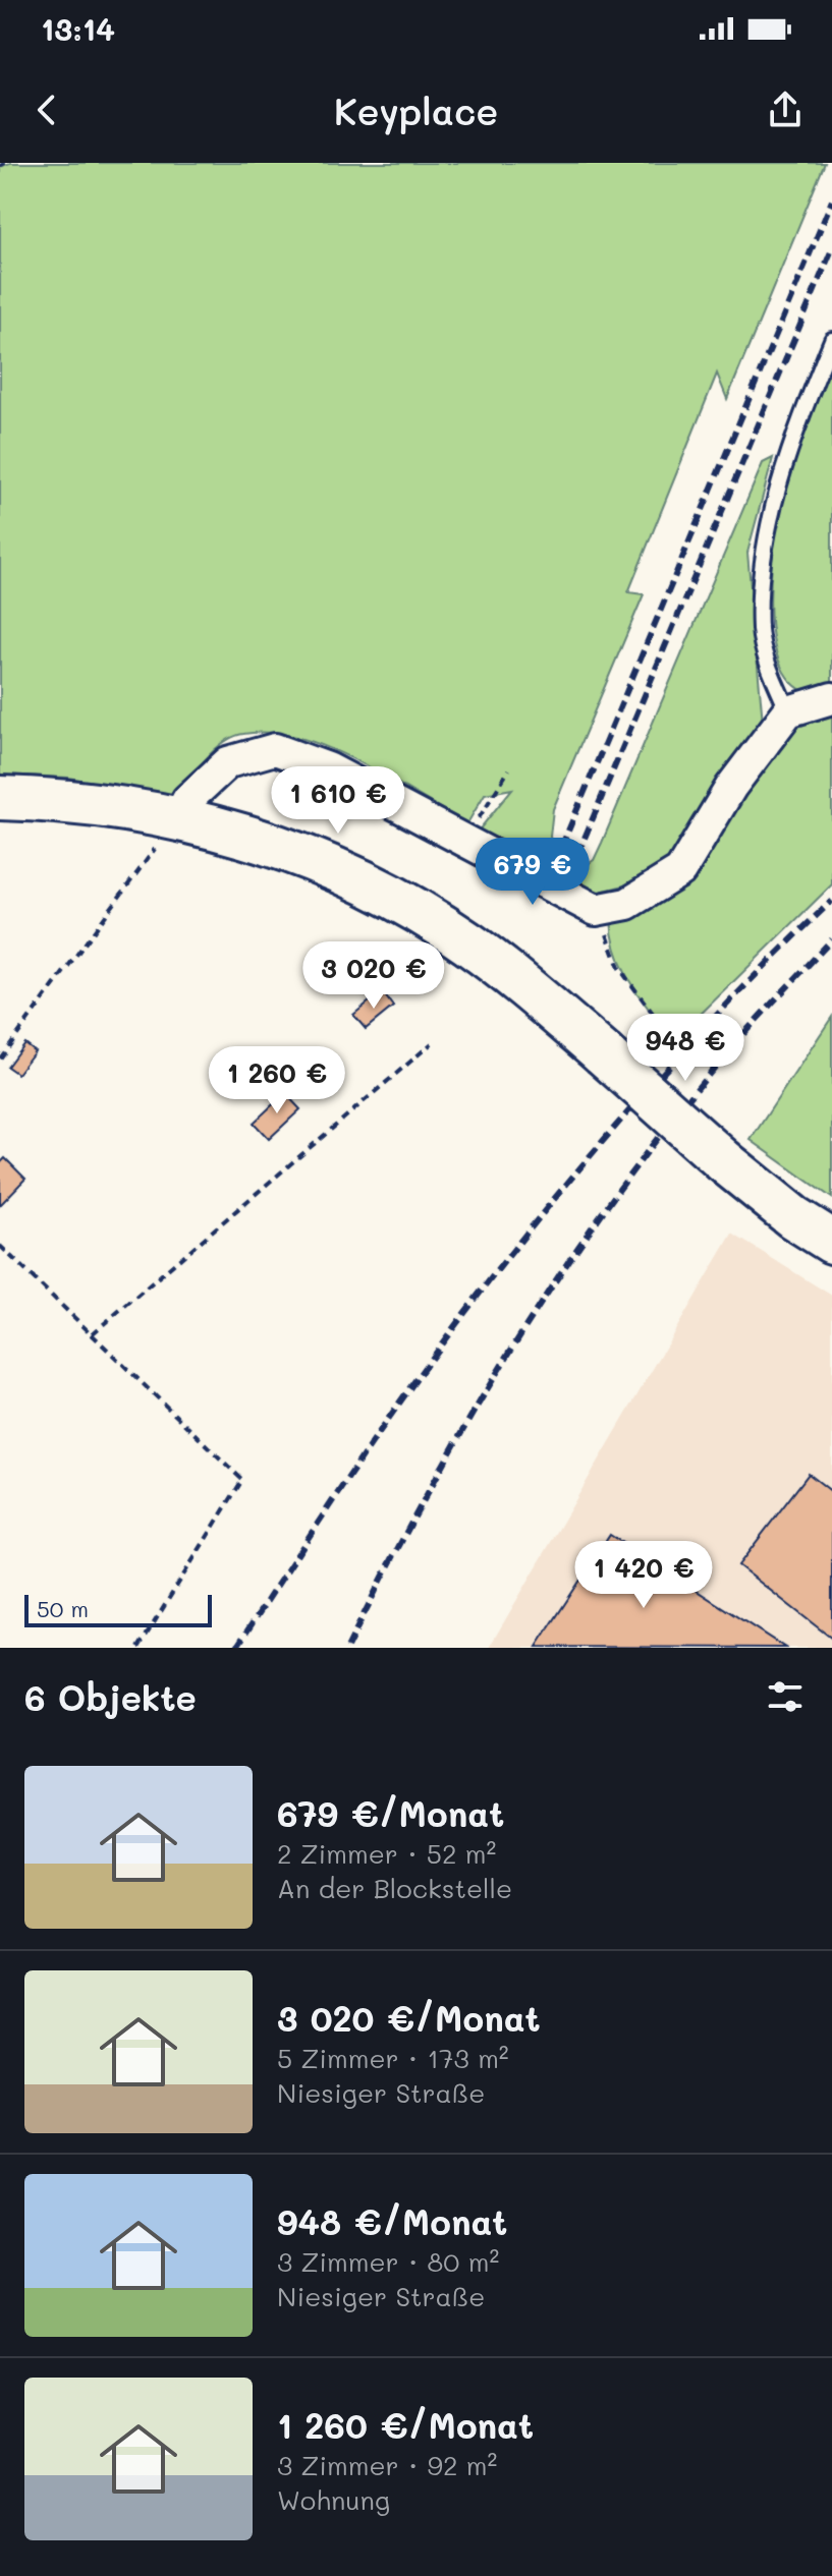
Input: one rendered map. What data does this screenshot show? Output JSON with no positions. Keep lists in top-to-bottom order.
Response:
{
  "scale_bar": "50 m",
  "page": {
    "status": "13:14",
    "header": "Keyplace",
    "price": [
      "1 610 €",
      "679 €",
      "3 020 €",
      "948 €",
      "1 260 €",
      "1 420 €"
    ],
    "scale": "50 m",
    "heading": "6 Objekte",
    "list": [
      {
        "name": "679 €/Monat",
        "note": "2 Zimmer · 52 m² · An der Blockstelle"
      },
      {
        "name": "3 020 €/Monat",
        "note": "5 Zimmer · 173 m² · Niesiger Straße"
      },
      {
        "name": "948 €/Monat",
        "note": "3 Zimmer · 80 m² · Niesiger Straße"
      },
      {
        "name": "1 260 €/Monat",
        "note": "3 Zimmer · 92 m² · Wohnung"
      }
    ]
  }
}
